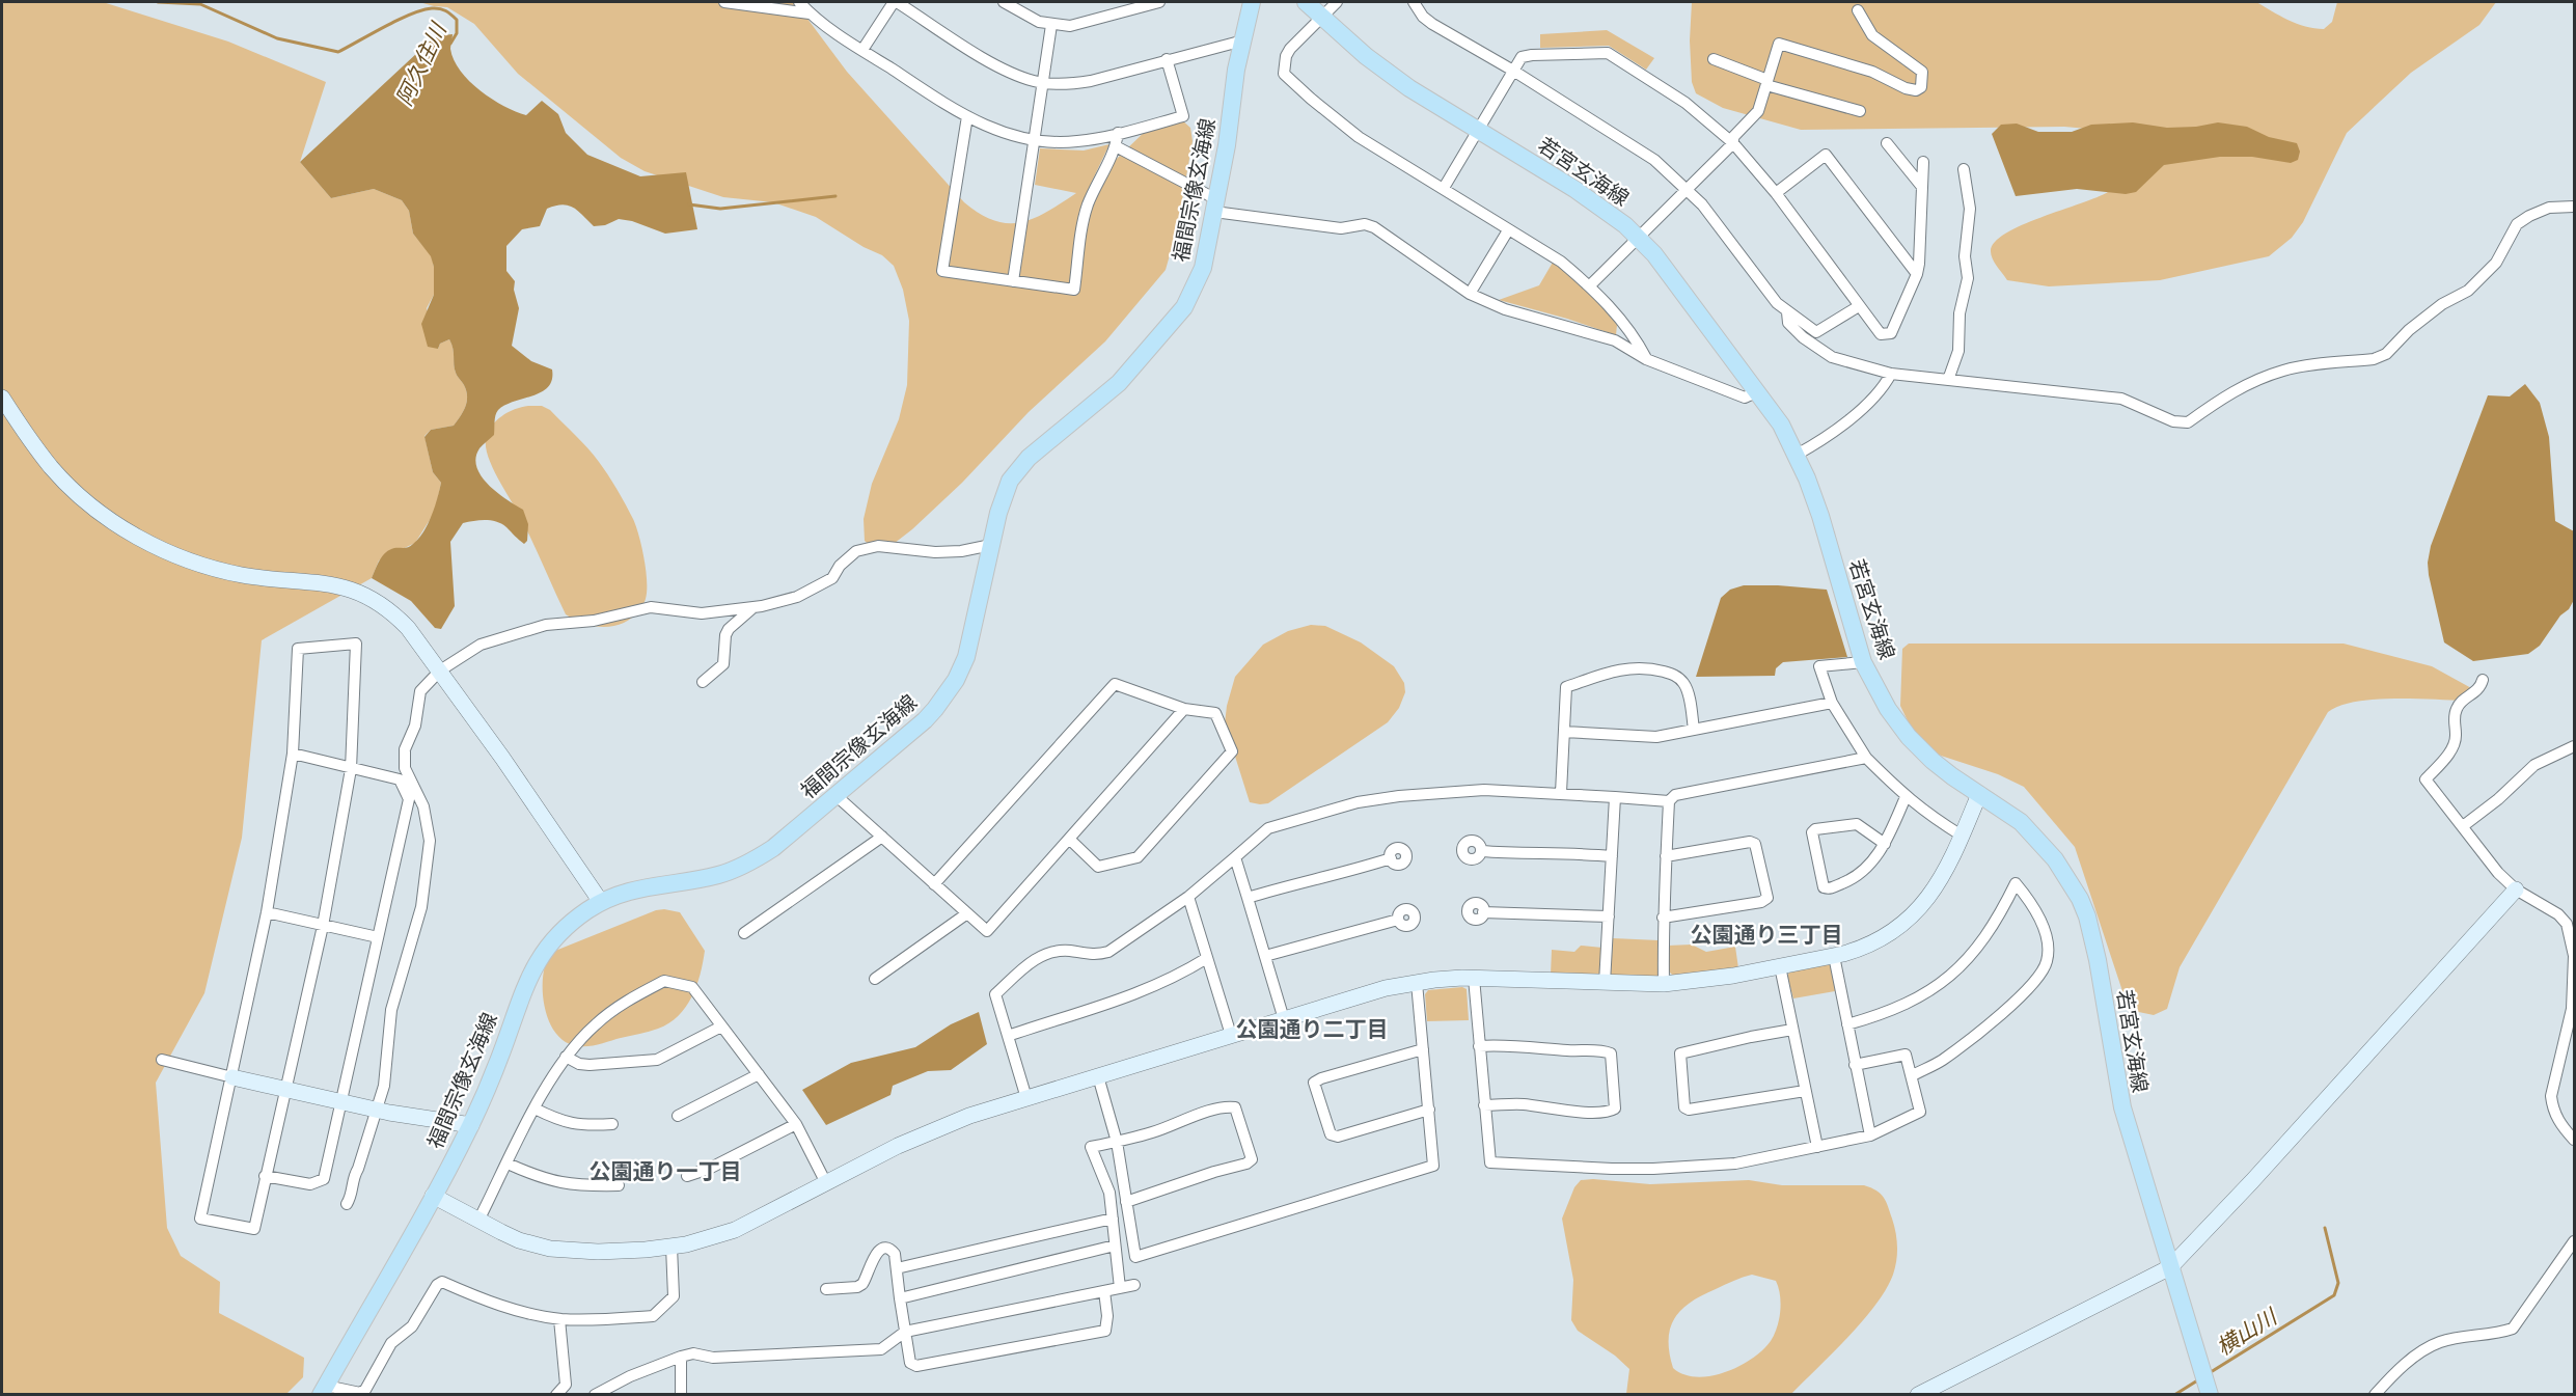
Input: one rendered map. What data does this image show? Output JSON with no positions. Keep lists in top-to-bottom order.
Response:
{
  "streets": {
    "main road": ["若宮玄海線", "福間宗像玄海線"]
  },
  "districts": ["公園通り三丁目", "公園通り二丁目", "公園通り一丁目"],
  "water": ["阿久住川", "横山川"]
}
